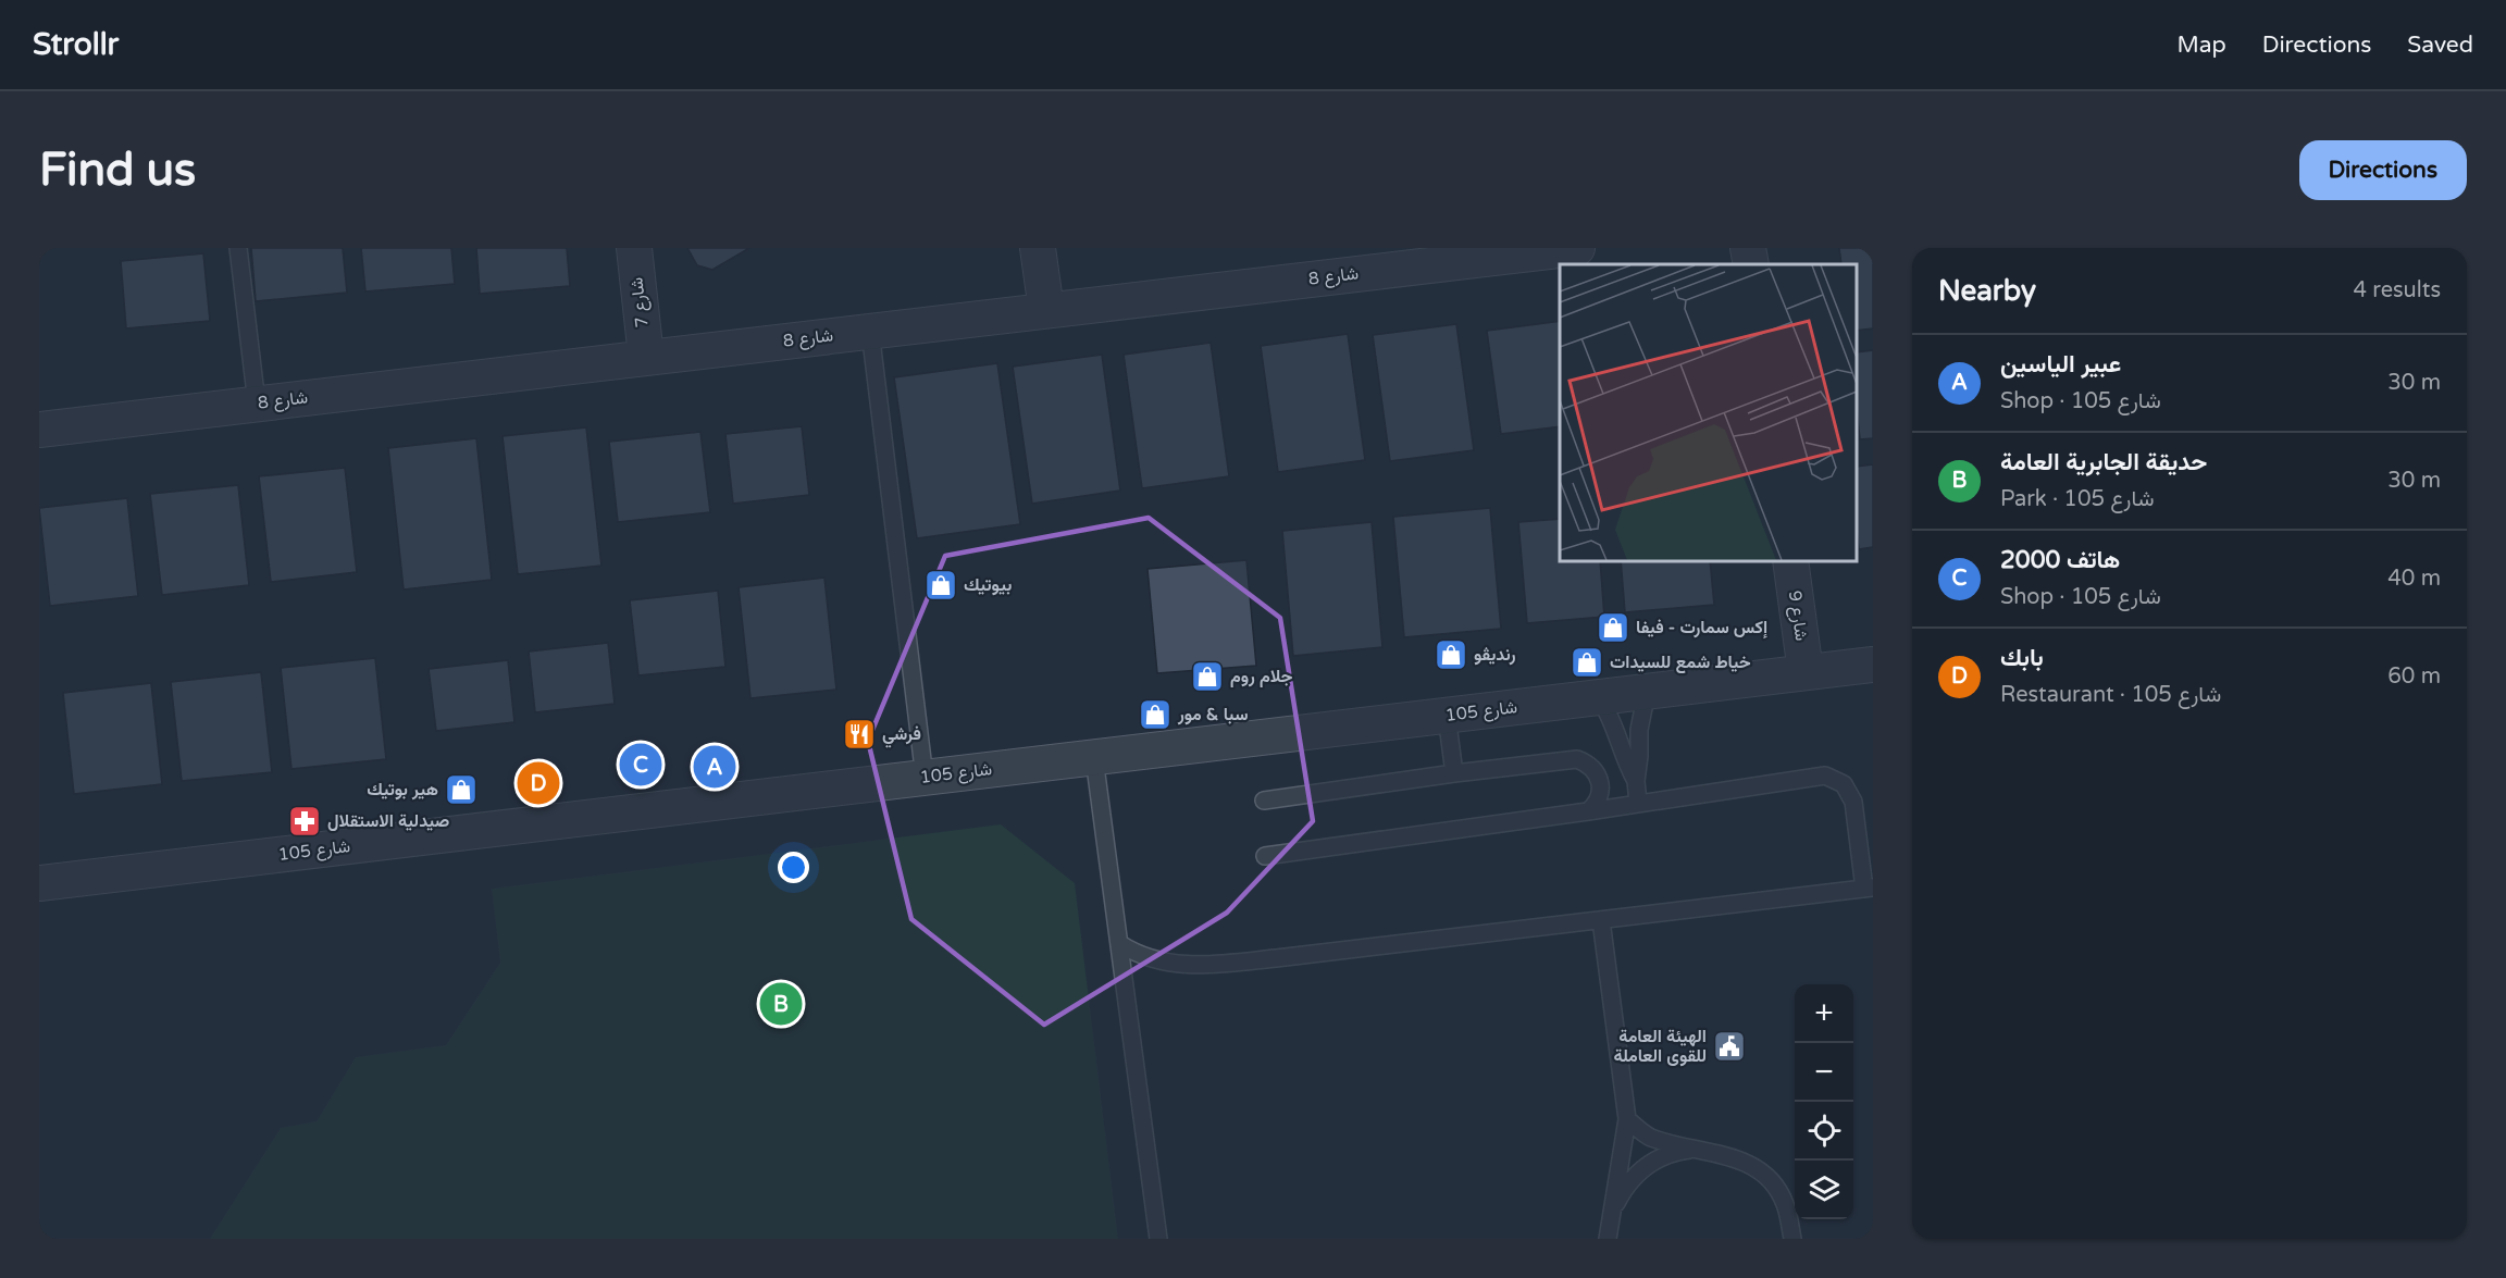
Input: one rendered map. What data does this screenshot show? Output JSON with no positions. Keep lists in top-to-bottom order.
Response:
{
  "streets": {
    "street": [
      "شارع 8",
      "شارع 7",
      "شارع 9",
      "شارع 105"
    ]
  },
  "crossings": [
    ["شارع 8", "شارع 7"],
    ["شارع 9", "شارع 105"]
  ],
  "places": {
    "shop": [
      "بيوتيك",
      "إكس سمارت - فيفا",
      "رنديڤو",
      "خياط شمع للسيدات",
      "جلام روم",
      "سبا & مور",
      "هير بوتيك"
    ],
    "restaurant": ["فرشي"],
    "pharmacy": ["صيدلية الاستقلال"],
    "public building": ["الهيئة العامة للقوى العاملة"]
  },
  "page": {
    "header": "Strollr",
    "nav": ["Map", "Directions", "Saved"],
    "buttons": "Directions",
    "title": "Find us",
    "heading": ["Nearby", "4 results"],
    "list": [
      {
        "mark": "A",
        "name": "عبير الياسين",
        "note": "Shop · شارع 105",
        "value": "30 m"
      },
      {
        "mark": "B",
        "name": "حديقة الجابرية العامة",
        "note": "Park · شارع 105",
        "value": "30 m"
      },
      {
        "mark": "C",
        "name": "هاتف 2000",
        "note": "Shop · شارع 105",
        "value": "40 m"
      },
      {
        "mark": "D",
        "name": "بابك",
        "note": "Restaurant · شارع 105",
        "value": "60 m"
      }
    ],
    "pins": [
      "C",
      "A",
      "D",
      "B"
    ],
    "map_buttons": ["+", "−"]
  }
}
